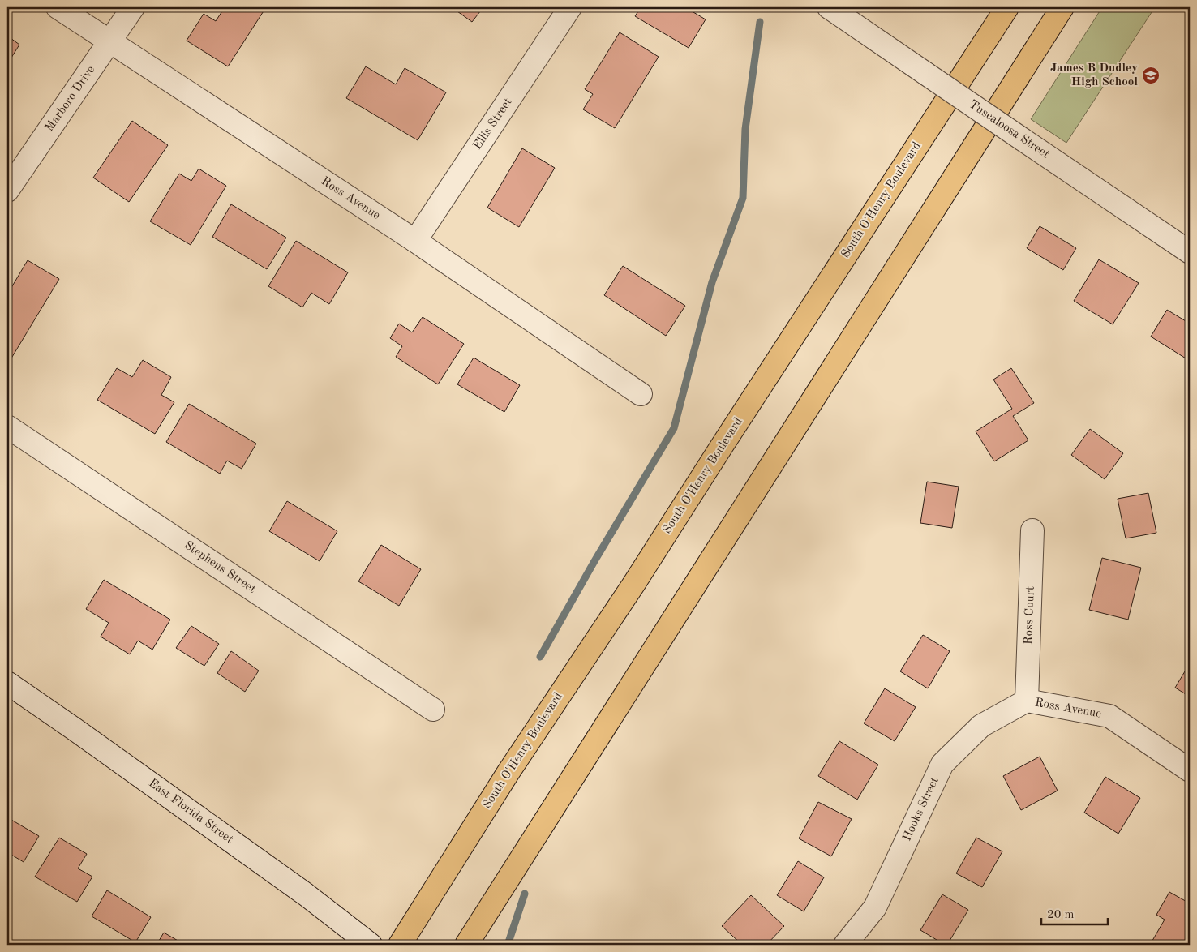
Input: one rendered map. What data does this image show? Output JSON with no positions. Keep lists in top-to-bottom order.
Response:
{
  "streets": {
    "highway": ["South O'Henry Boulevard"],
    "street": [
      "Marboro Drive",
      "Ellis Street",
      "Tuscaloosa Street",
      "Ross Avenue",
      "Stephens Street",
      "Ross Court",
      "Hooks Street",
      "East Florida Street"
    ]
  },
  "crossings": [
    ["Marboro Drive", "Ross Avenue"],
    ["Ellis Street", "Ross Avenue"],
    ["Ross Avenue", "Ross Court"],
    ["Ross Avenue", "Hooks Street"],
    ["Ross Court", "Hooks Street"]
  ],
  "places": {
    "school or university": ["James B Dudley High School"]
  },
  "scale_bar": "20 m"
}
